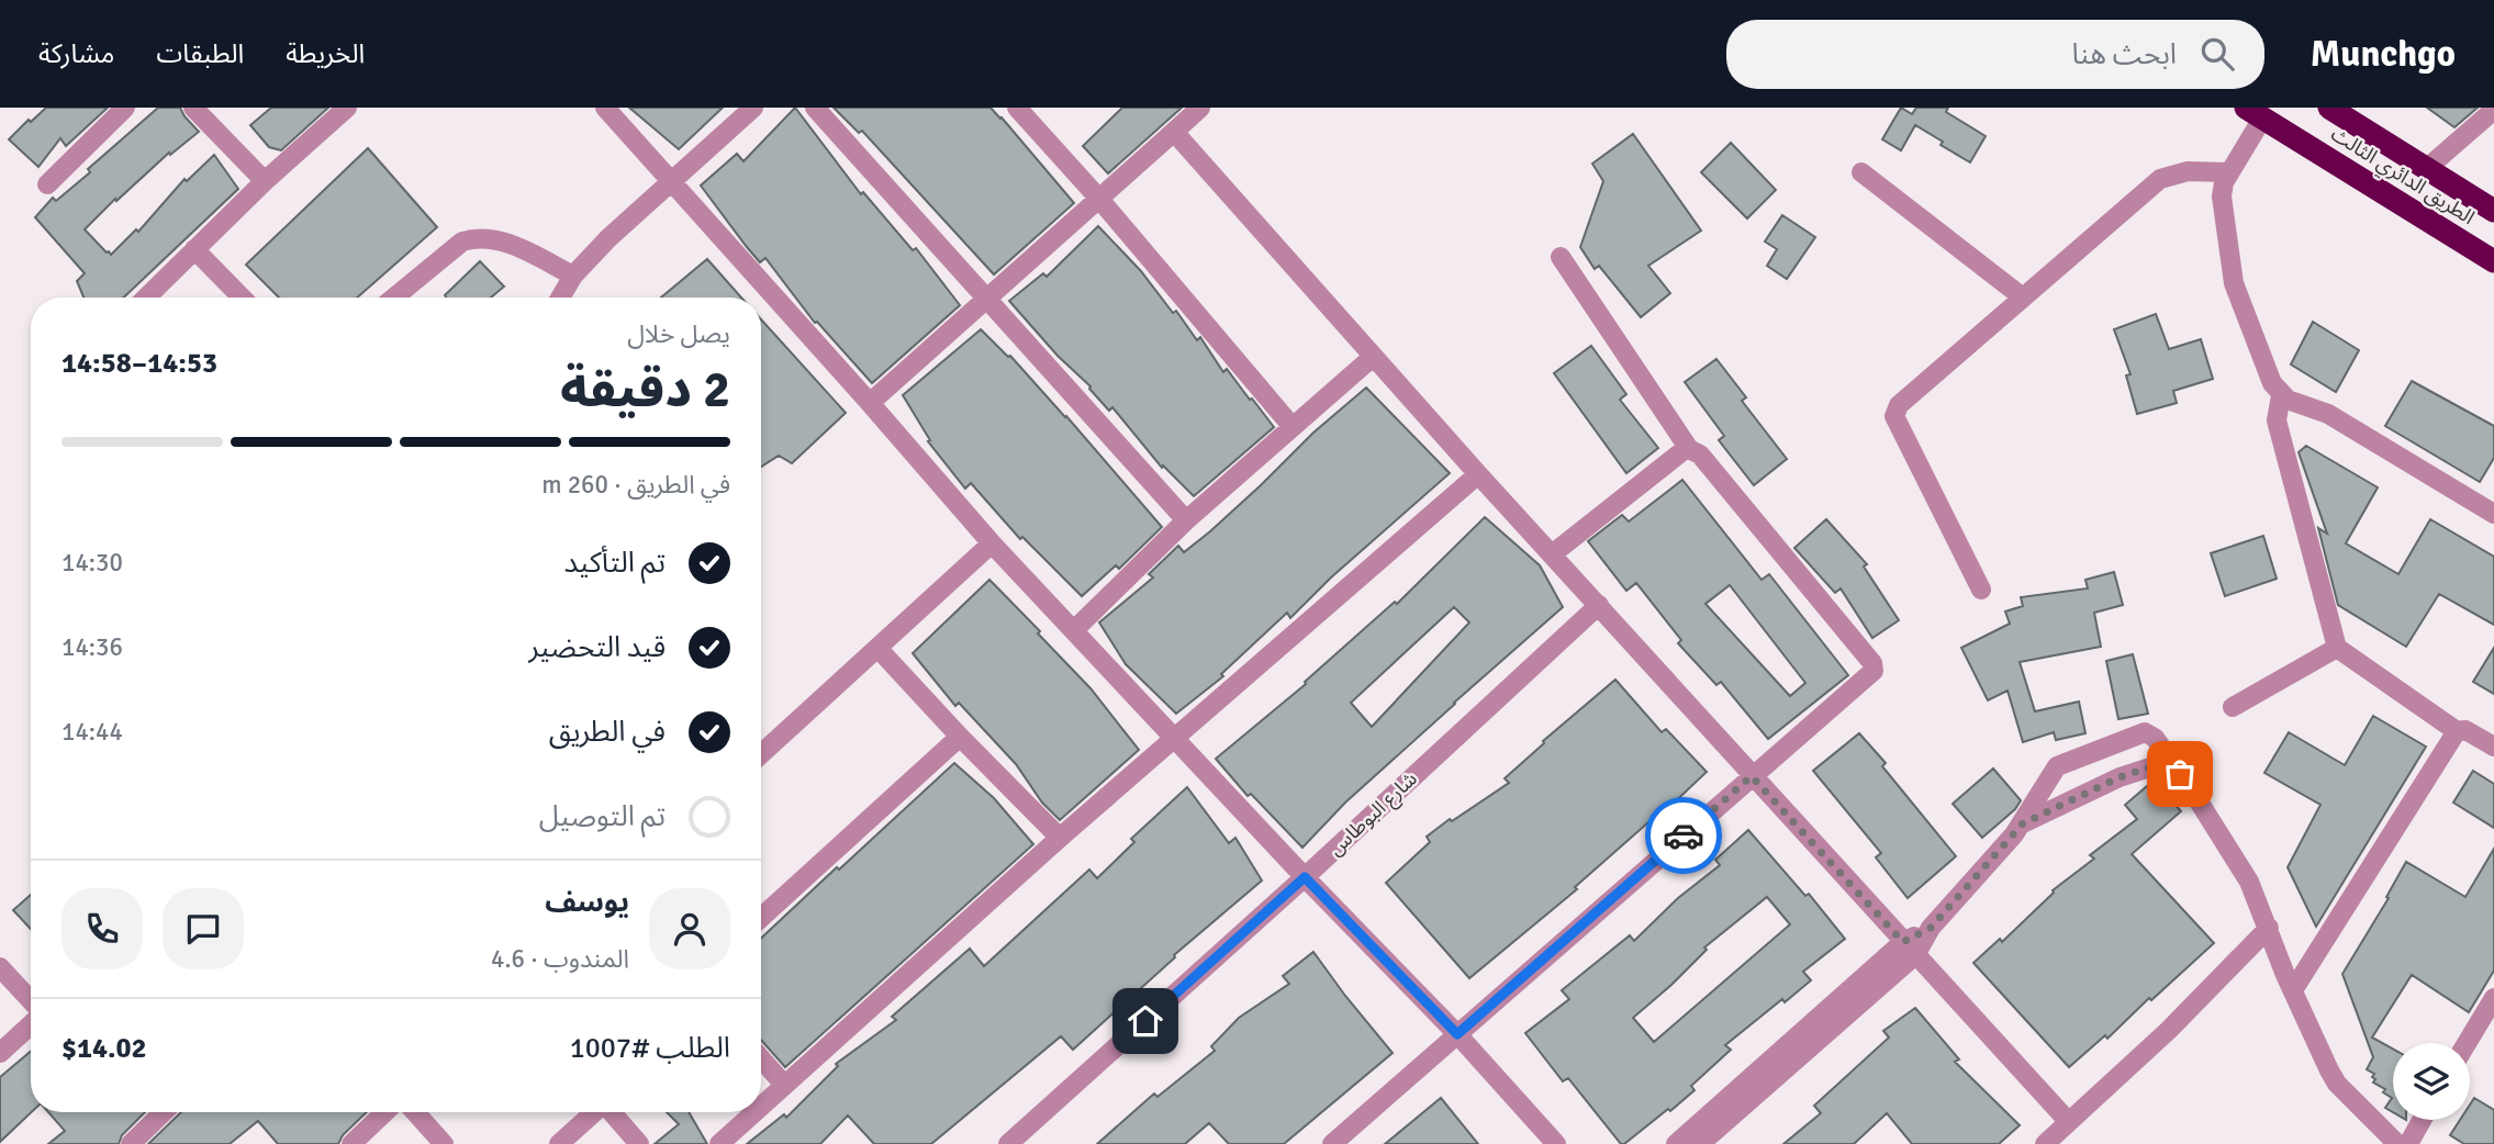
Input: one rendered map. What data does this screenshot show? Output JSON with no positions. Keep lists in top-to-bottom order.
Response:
{
  "streets": {
    "highway": ["الطريق الدائري الثالث"],
    "street": ["شارع البوطاس"]
  },
  "page": {
    "header": "Munchgo",
    "search": "ابحث هنا",
    "nav": ["الخريطة", "الطبقات", "مشاركة"],
    "heading": ["2 دقيقة", "يصل خلال", "14:53–14:58"],
    "panel": [
      "يوسف",
      "المندوب · 4.6",
      "الطلب #1007",
      "$14.02"
    ],
    "bar": "في الطريق · 260 m",
    "list": [
      ["تم التأكيد", "14:30"],
      ["قيد التحضير", "14:36"],
      ["في الطريق", "14:44"],
      "تم التوصيل"
    ]
  }
}
